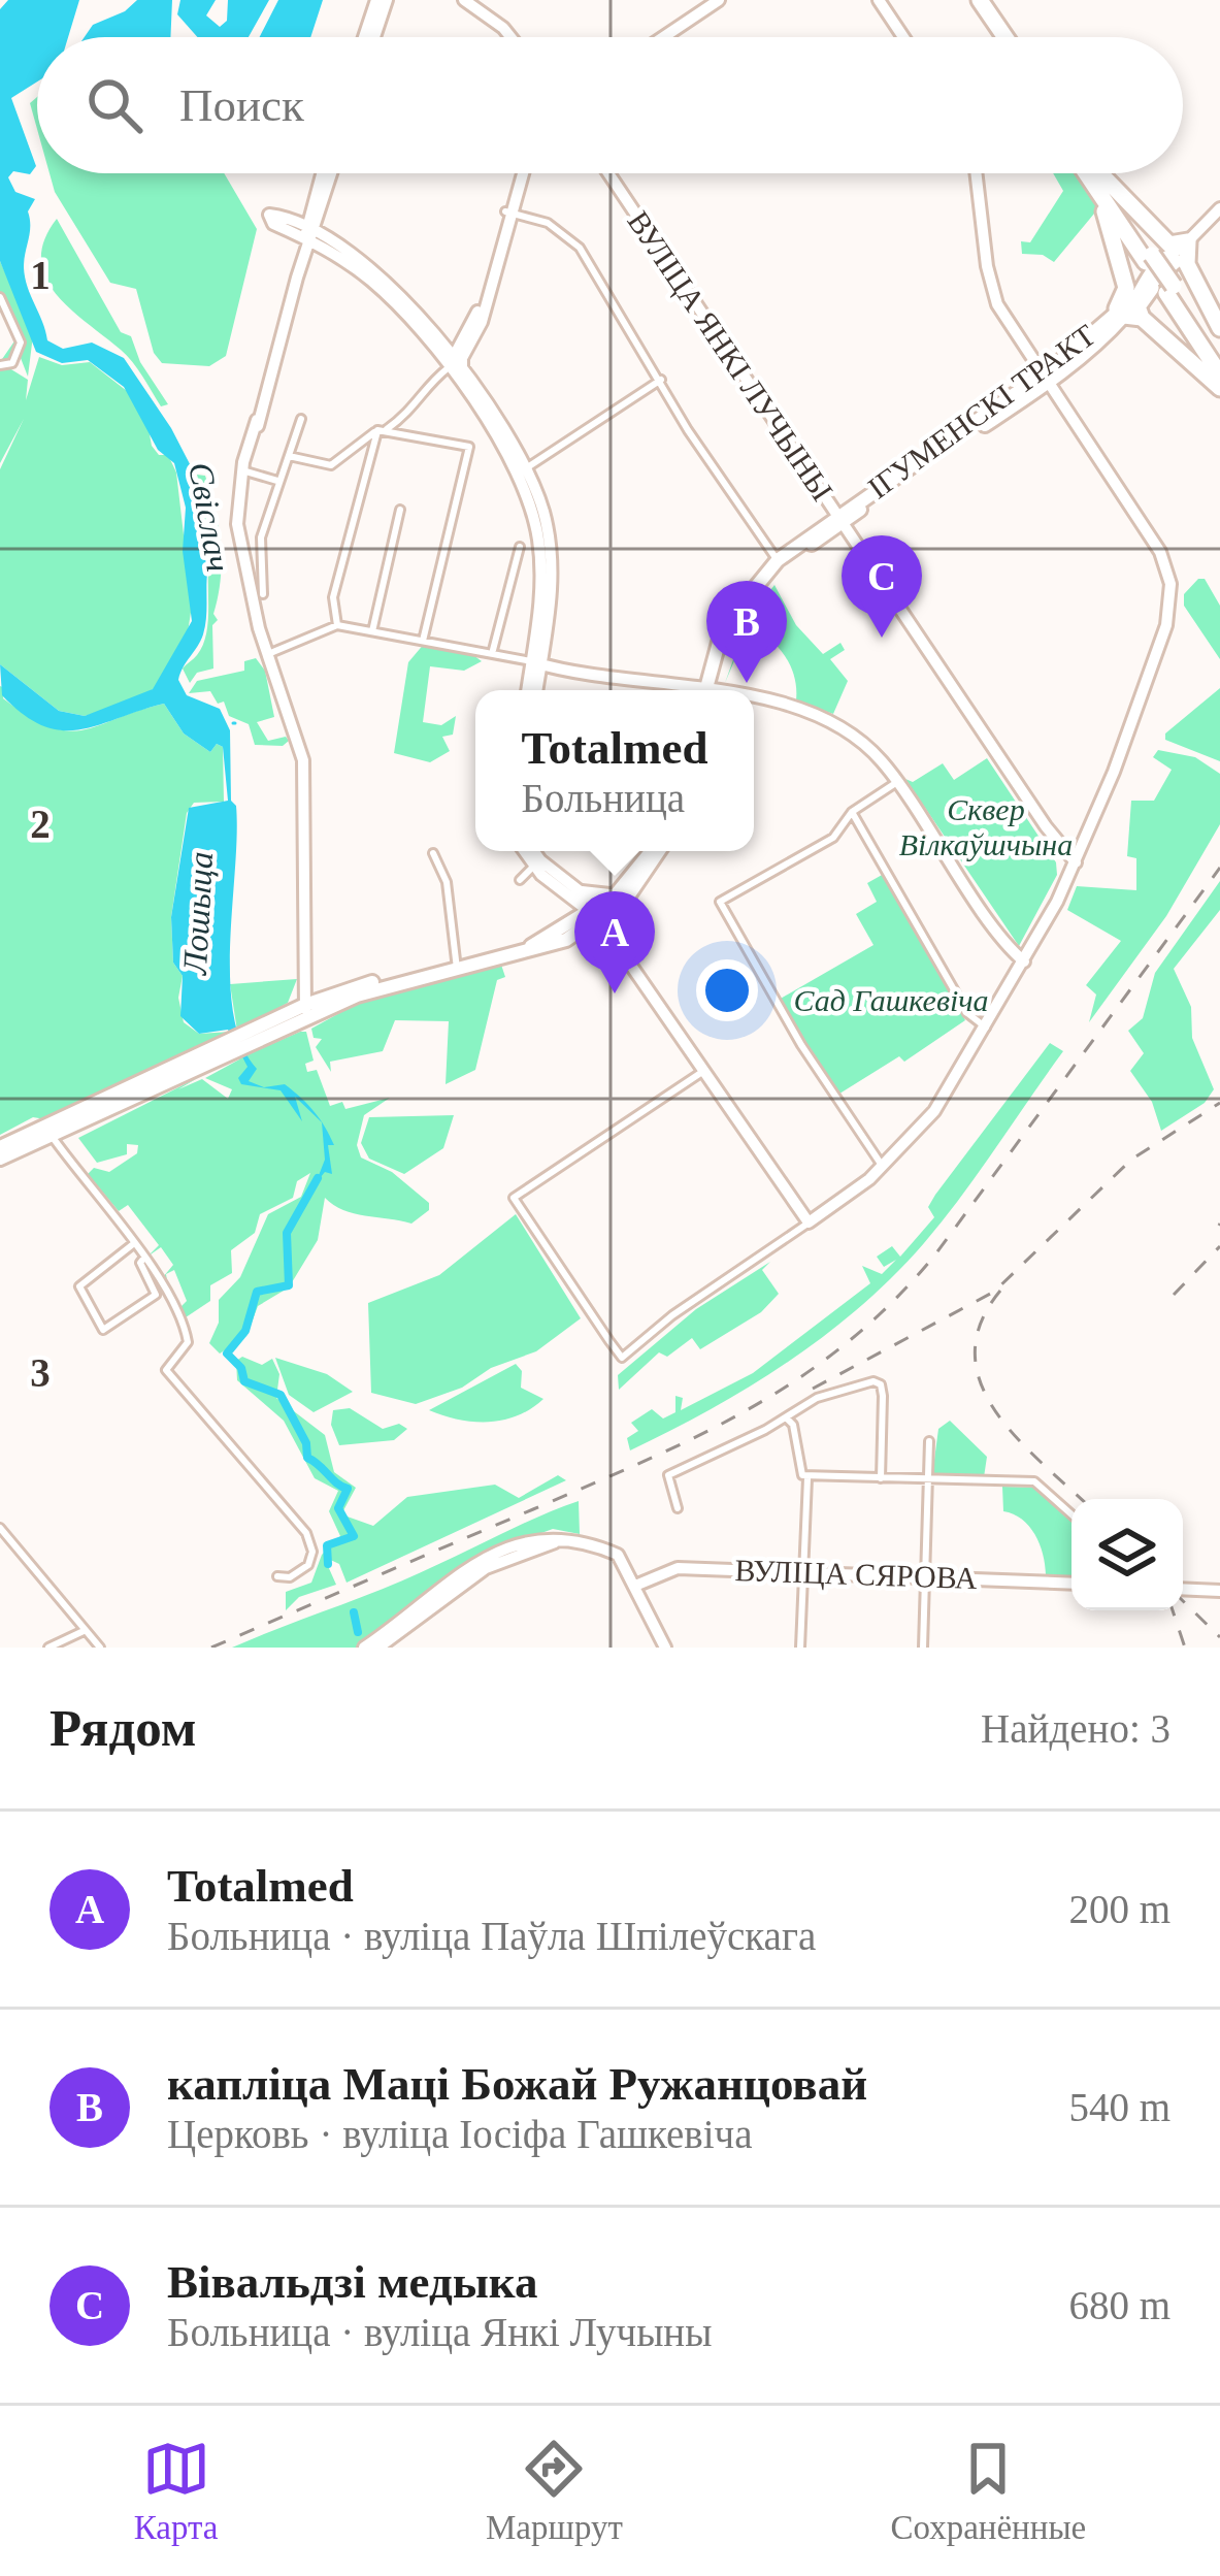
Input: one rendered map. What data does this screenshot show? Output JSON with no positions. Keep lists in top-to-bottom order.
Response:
{
  "streets": {
    "main road": ["ІГУМЕНСКІ ТРАКТ"],
    "street": ["ВУЛІЦА ЯНКІ ЛУЧЫНЫ", "ВУЛІЦА СЯРОВА"]
  },
  "crossings": [
    ["ВУЛІЦА ЯНКІ ЛУЧЫНЫ", "ІГУМЕНСКІ ТРАКТ"]
  ],
  "water": ["Свіслач", "Лошыца"],
  "parks": ["Сквер Вілкаўшчына", "Сад Гашкевіча"],
  "page": {
    "search": "Поиск",
    "pins": ["C", "B", "A"],
    "popup": ["Totalmed", "Больница"],
    "heading": ["Рядом", "Найдено: 3"],
    "list": [
      {
        "mark": "A",
        "name": "Totalmed",
        "note": "Больница · вуліца Паўла Шпілеўскага",
        "value": "200 m"
      },
      {
        "mark": "B",
        "name": "капліца Маці Божай Ружанцовай",
        "note": "Церковь · вуліца Іосіфа Гашкевіча",
        "value": "540 m"
      },
      {
        "mark": "C",
        "name": "Вівальдзі медыка",
        "note": "Больница · вуліца Янкі Лучыны",
        "value": "680 m"
      }
    ],
    "nav": ["Карта", "Маршрут", "Сохранённые"]
  },
  "grid": {
    "rows": ["1", "2", "3"]
  }
}
